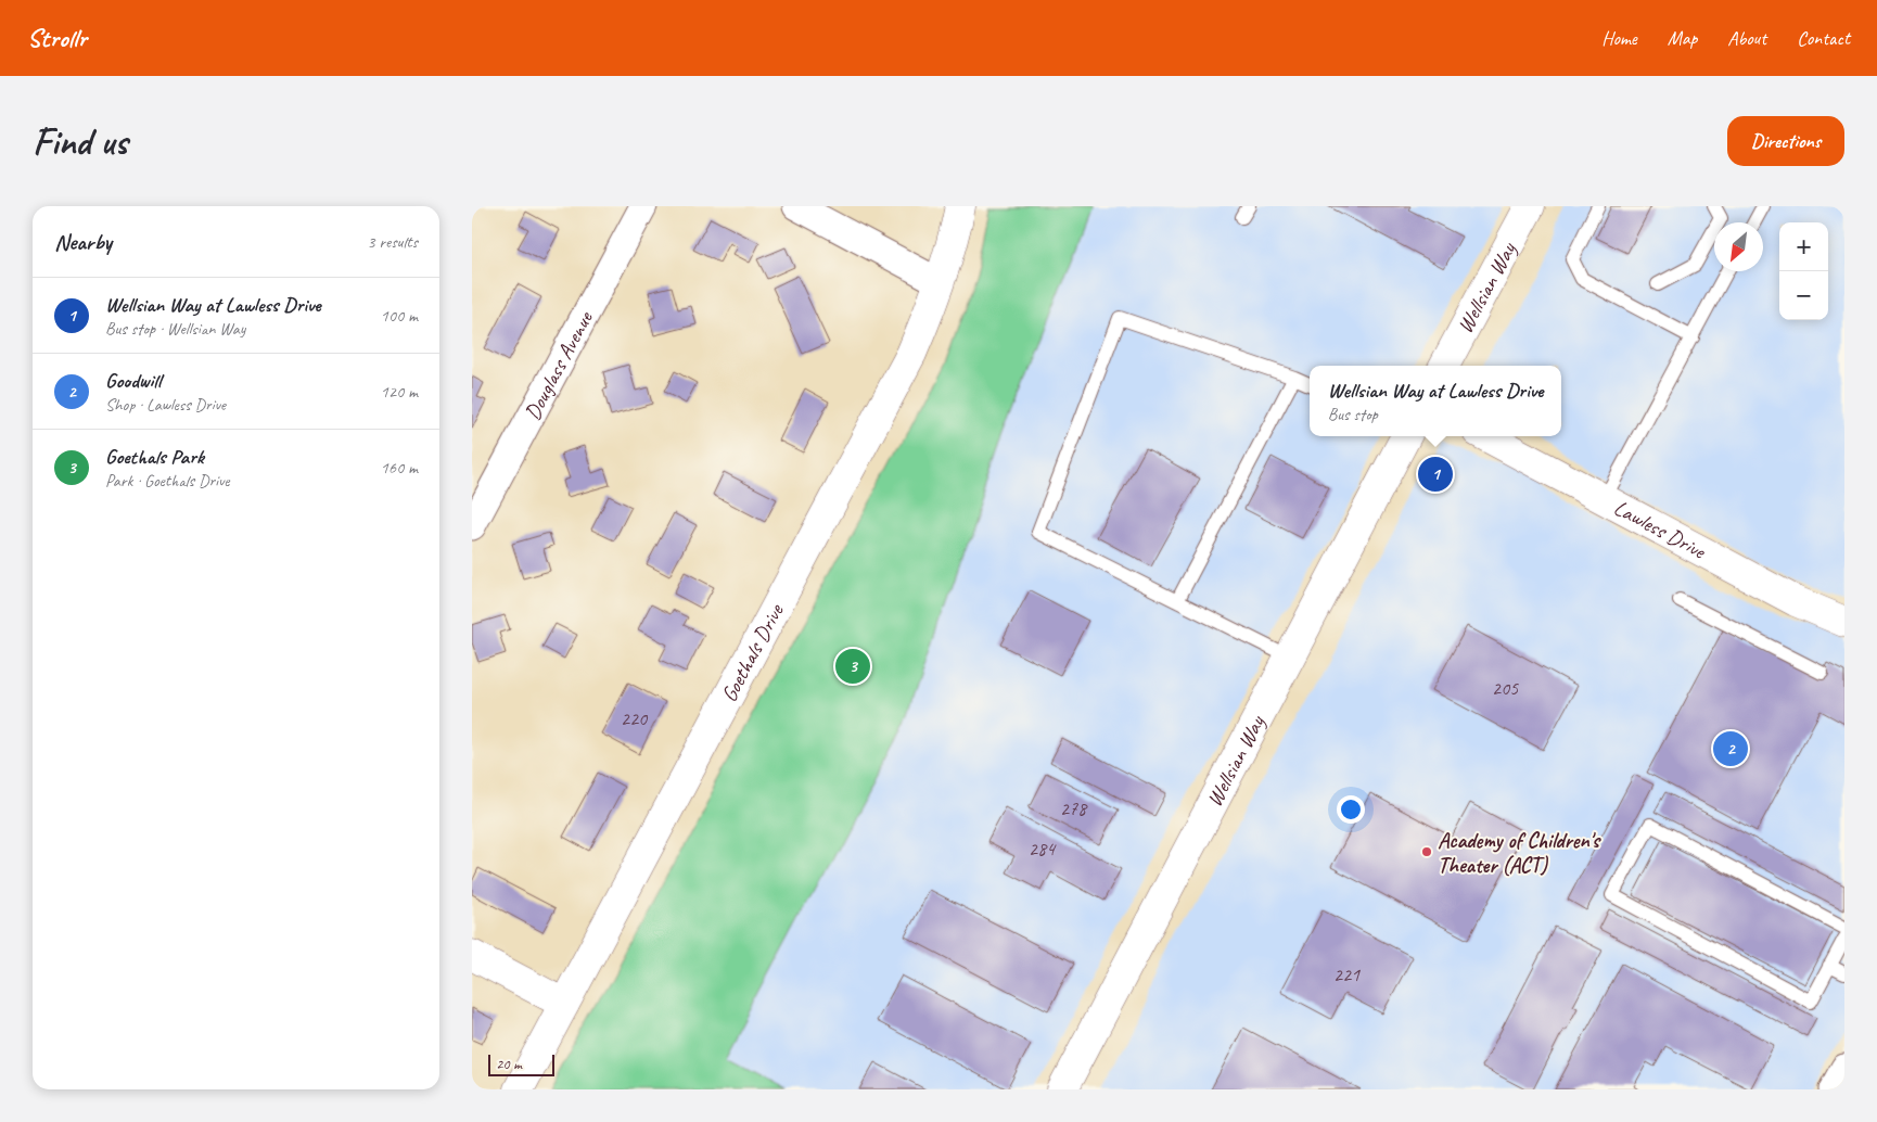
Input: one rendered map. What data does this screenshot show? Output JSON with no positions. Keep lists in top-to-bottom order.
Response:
{
  "streets": {
    "street": [
      "Wellsian Way",
      "Douglass Avenue",
      "Lawless Drive",
      "Goethals Drive"
    ]
  },
  "places": ["Academy of Children's Theater (ACT)"],
  "house_numbers": [
    "205",
    "220",
    "278",
    "284",
    "221"
  ],
  "scale_bar": "20 m",
  "north": "bottom left",
  "page": {
    "header": "Strollr",
    "nav": [
      "Home",
      "Map",
      "About",
      "Contact"
    ],
    "buttons": "Directions",
    "title": "Find us",
    "heading": ["Nearby", "3 results"],
    "map_buttons": ["+", "−"],
    "list": [
      {
        "mark": "1",
        "name": "Wellsian Way at Lawless Drive",
        "note": "Bus stop · Wellsian Way",
        "value": "100 m"
      },
      {
        "mark": "2",
        "name": "Goodwill",
        "note": "Shop · Lawless Drive",
        "value": "120 m"
      },
      {
        "mark": "3",
        "name": "Goethals Park",
        "note": "Park · Goethals Drive",
        "value": "160 m"
      }
    ],
    "popup": ["Wellsian Way at Lawless Drive", "Bus stop"],
    "pins": ["1", "3", "2"],
    "scale": "20 m"
  }
}
